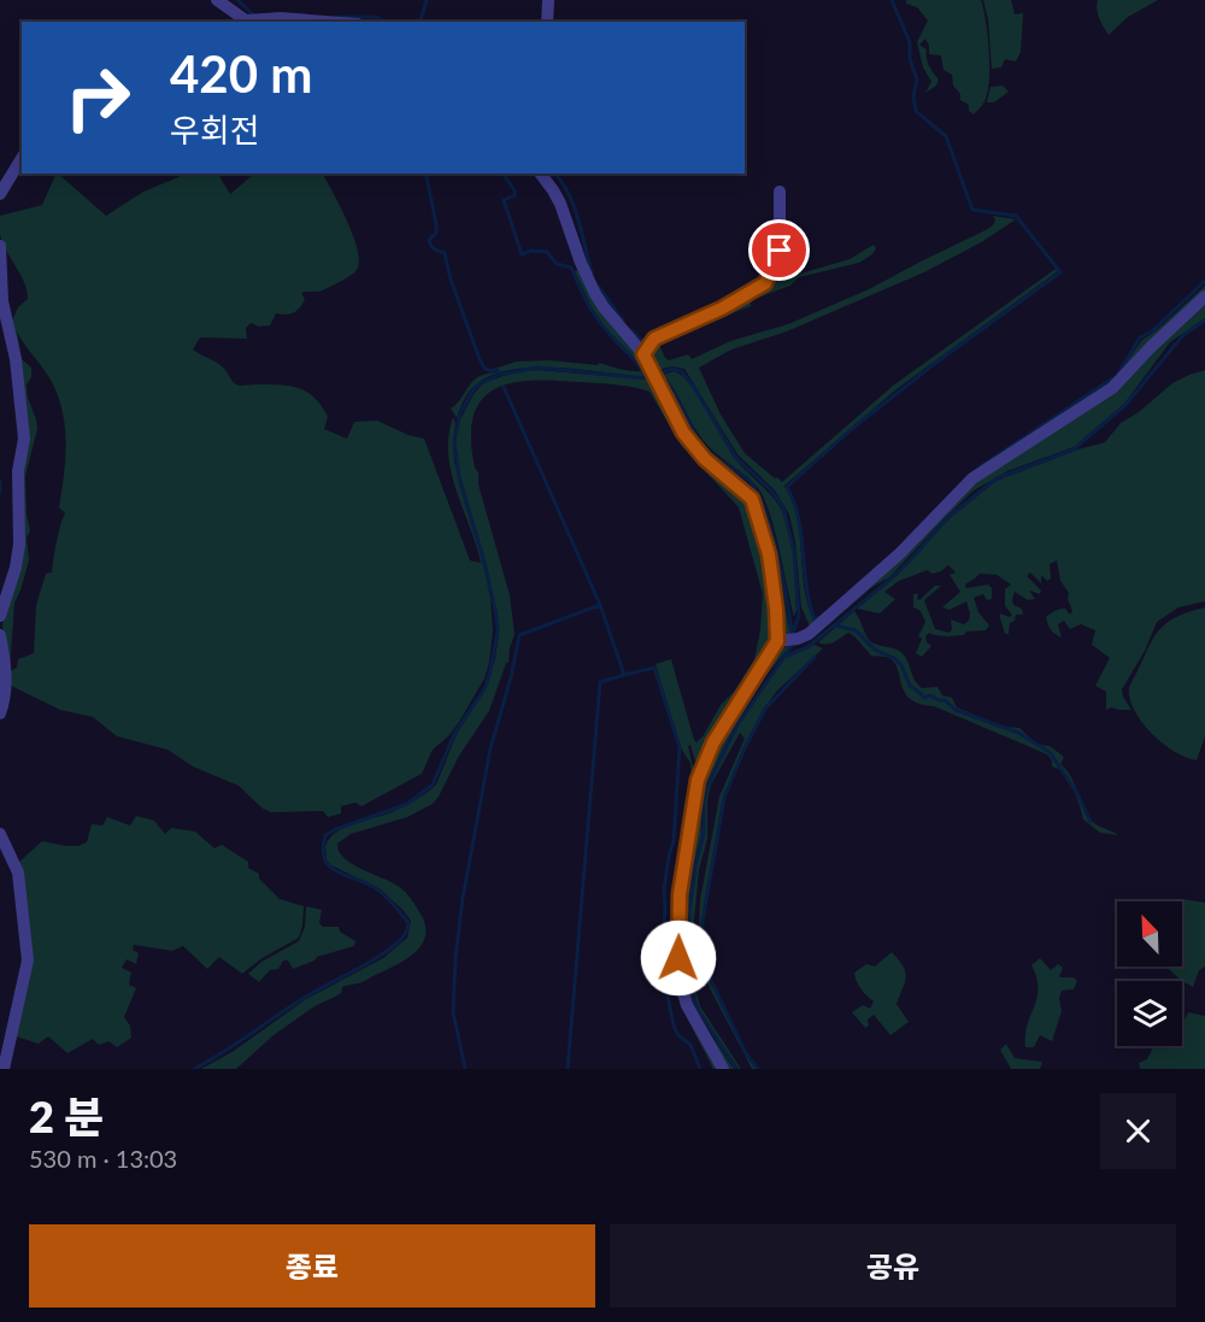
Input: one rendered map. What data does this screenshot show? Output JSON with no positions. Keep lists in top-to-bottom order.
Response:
{
  "north": "top left",
  "page": {
    "turn": ["420 m", "우회전"],
    "heading": ["2 분", "530 m · 13:03"],
    "buttons": ["종료", "공유"]
  }
}
